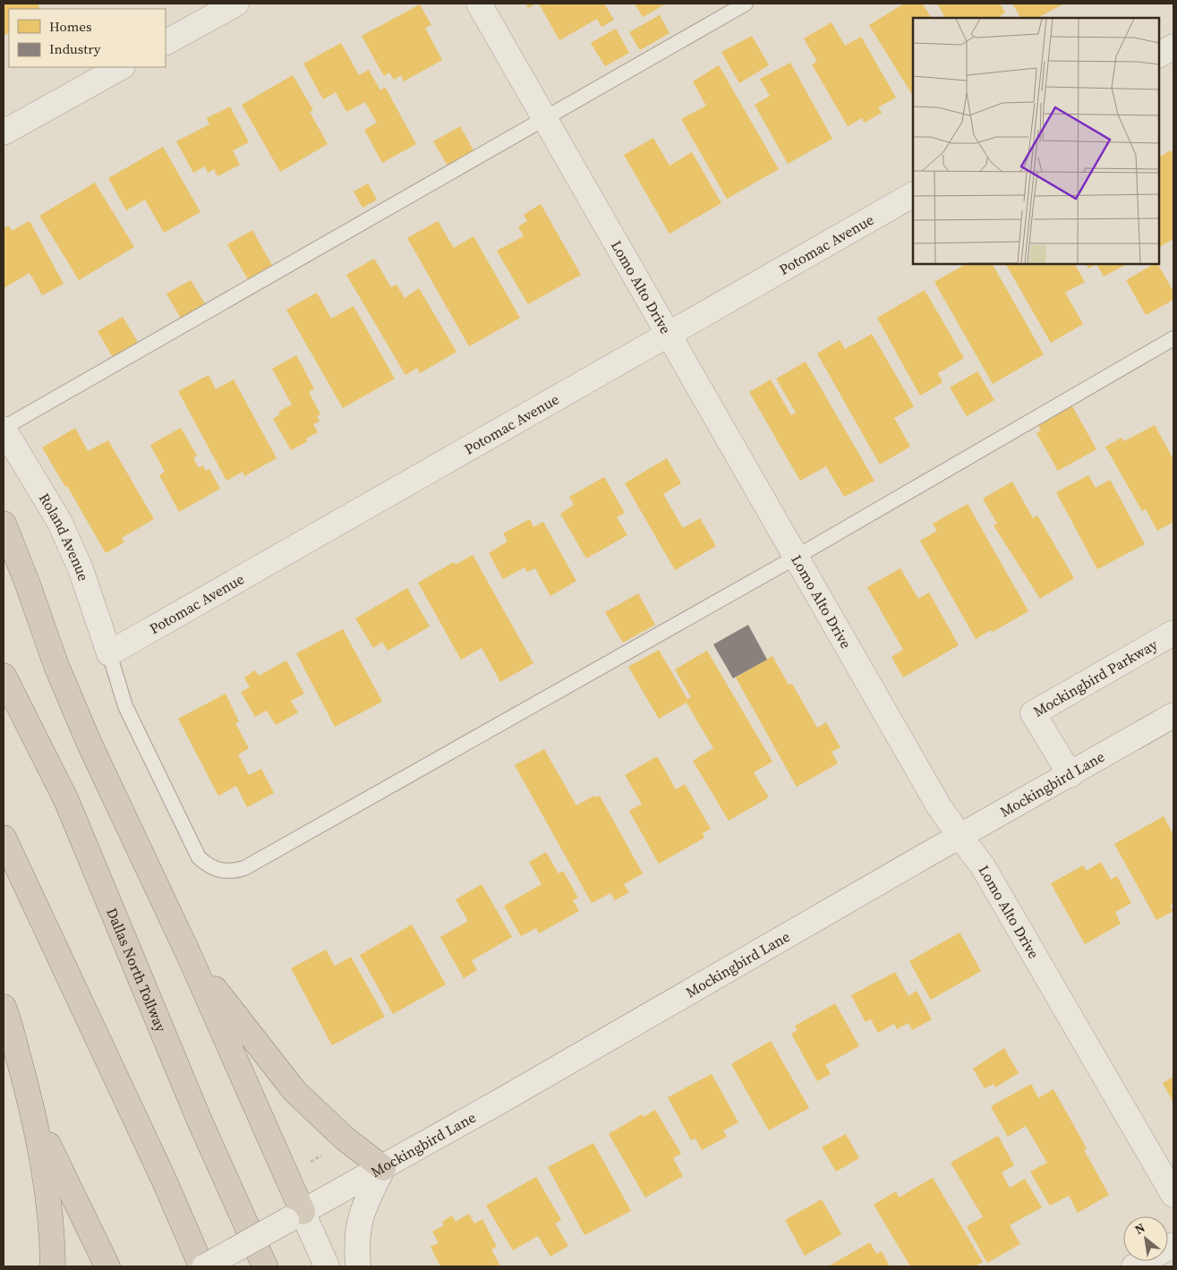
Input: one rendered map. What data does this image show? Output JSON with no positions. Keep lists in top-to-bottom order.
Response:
{
  "streets": {
    "highway": ["Dallas North Tollway"],
    "street": [
      "Potomac Avenue",
      "Lomo Alto Drive",
      "Roland Avenue",
      "Mockingbird Parkway",
      "Mockingbird Lane"
    ]
  },
  "crossings": [
    ["Potomac Avenue", "Lomo Alto Drive"],
    ["Potomac Avenue", "Roland Avenue"],
    ["Lomo Alto Drive", "Mockingbird Lane"],
    ["Mockingbird Parkway", "Mockingbird Lane"]
  ],
  "legend": ["Homes", "Industry"],
  "north": "top left"
}
